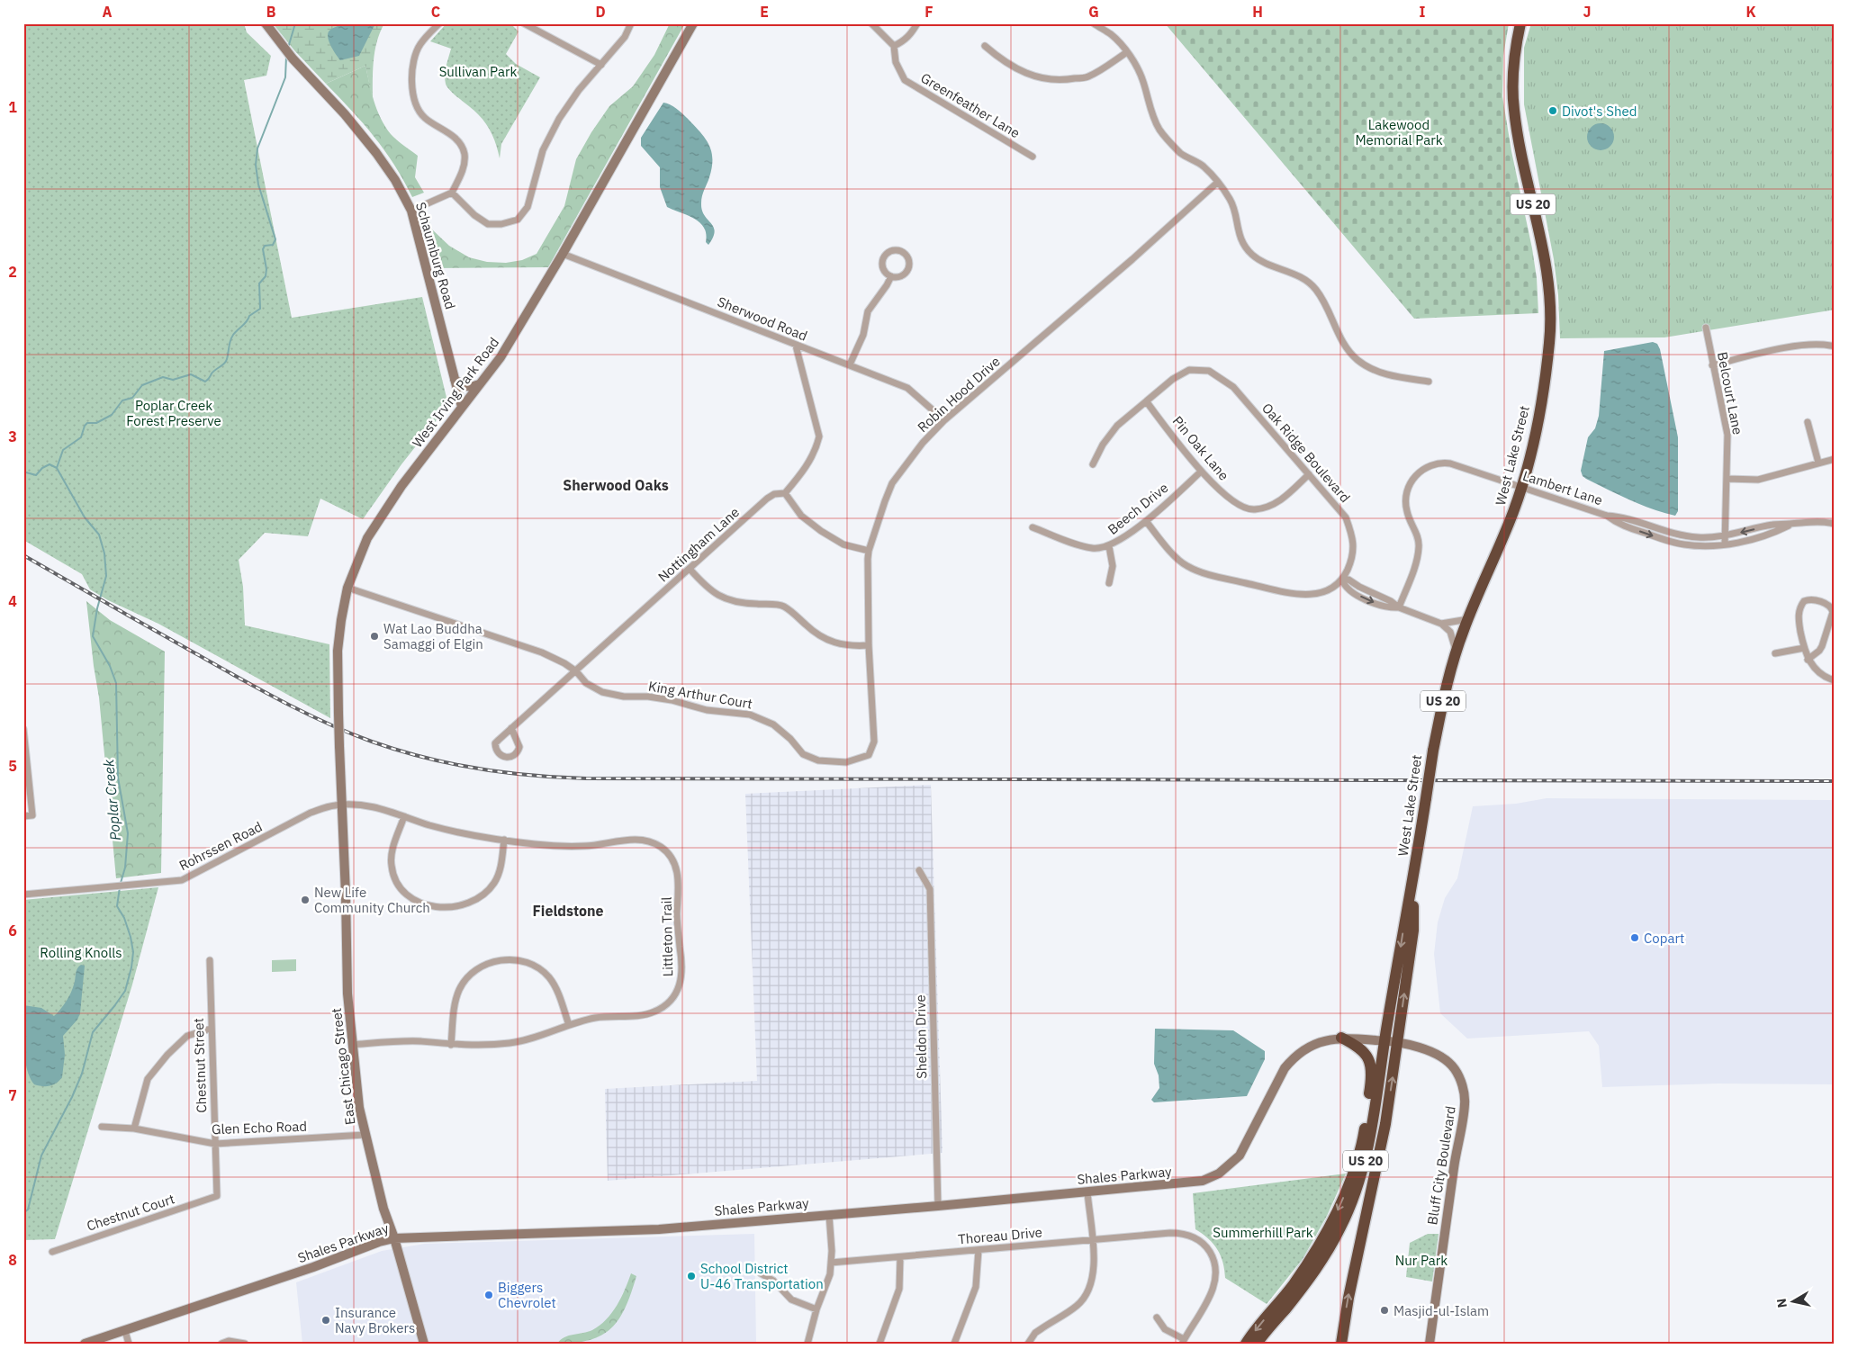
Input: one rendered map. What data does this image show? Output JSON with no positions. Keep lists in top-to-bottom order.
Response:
{
  "streets": {
    "highway": ["US 20", "West Lake Street"],
    "main road": [
      "Schaumburg Road",
      "West Irving Park Road",
      "East Chicago Street",
      "Bluff City Boulevard",
      "Shales Parkway"
    ],
    "street": [
      "Greenfeather Lane",
      "Sherwood Road",
      "Belcourt Lane",
      "Robin Hood Drive",
      "Pin Oak Lane",
      "Oak Ridge Boulevard",
      "Lambert Lane",
      "Beech Drive",
      "Nottingham Lane",
      "King Arthur Court",
      "Rohrssen Road",
      "Littleton Trail",
      "Sheldon Drive",
      "Chestnut Street",
      "Glen Echo Road",
      "Chestnut Court",
      "Thoreau Drive"
    ]
  },
  "crossings": [
    ["US 20", "West Lake Street"],
    ["US 20", "Bluff City Boulevard"],
    ["US 20", "Shales Parkway"],
    ["Schaumburg Road", "West Irving Park Road"],
    ["Sherwood Road", "West Irving Park Road"],
    ["Sherwood Road", "Robin Hood Drive"],
    ["West Irving Park Road", "King Arthur Court"],
    ["West Irving Park Road", "Rohrssen Road"],
    ["West Irving Park Road", "Littleton Trail"],
    ["West Irving Park Road", "East Chicago Street"],
    ["Belcourt Lane", "Lambert Lane"],
    ["Robin Hood Drive", "King Arthur Court"],
    ["Pin Oak Lane", "Oak Ridge Boulevard"],
    ["Pin Oak Lane", "Beech Drive"],
    ["West Lake Street", "Lambert Lane"],
    ["West Lake Street", "Bluff City Boulevard"],
    ["West Lake Street", "Shales Parkway"],
    ["Nottingham Lane", "King Arthur Court"],
    ["Rohrssen Road", "Littleton Trail"],
    ["Rohrssen Road", "East Chicago Street"],
    ["Littleton Trail", "East Chicago Street"],
    ["Sheldon Drive", "Shales Parkway"],
    ["Chestnut Street", "Glen Echo Road"],
    ["Chestnut Street", "Chestnut Court"],
    ["East Chicago Street", "Glen Echo Road"],
    ["East Chicago Street", "Shales Parkway"],
    ["Bluff City Boulevard", "Shales Parkway"]
  ],
  "districts": ["Sherwood Oaks", "Fieldstone"],
  "water": ["Poplar Creek"],
  "parks": [
    "Sullivan Park",
    "Lakewood Memorial Park",
    "Poplar Creek Forest Preserve",
    "Rolling Knolls",
    "Summerhill Park",
    "Nur Park"
  ],
  "places": [
    "Divot's Shed",
    "Wat Lao Buddha Samaggi of Elgin",
    "New Life Community Church",
    "Copart",
    "School District U-46 Transportation",
    "Biggers Chevrolet",
    "Masjid-ul-Islam",
    "Insurance Navy Brokers"
  ],
  "north": "left",
  "grid": {
    "columns": [
      "A",
      "B",
      "C",
      "D",
      "E",
      "F",
      "G",
      "H",
      "I",
      "J",
      "K"
    ],
    "rows": [
      "1",
      "2",
      "3",
      "4",
      "5",
      "6",
      "7",
      "8"
    ]
  }
}
